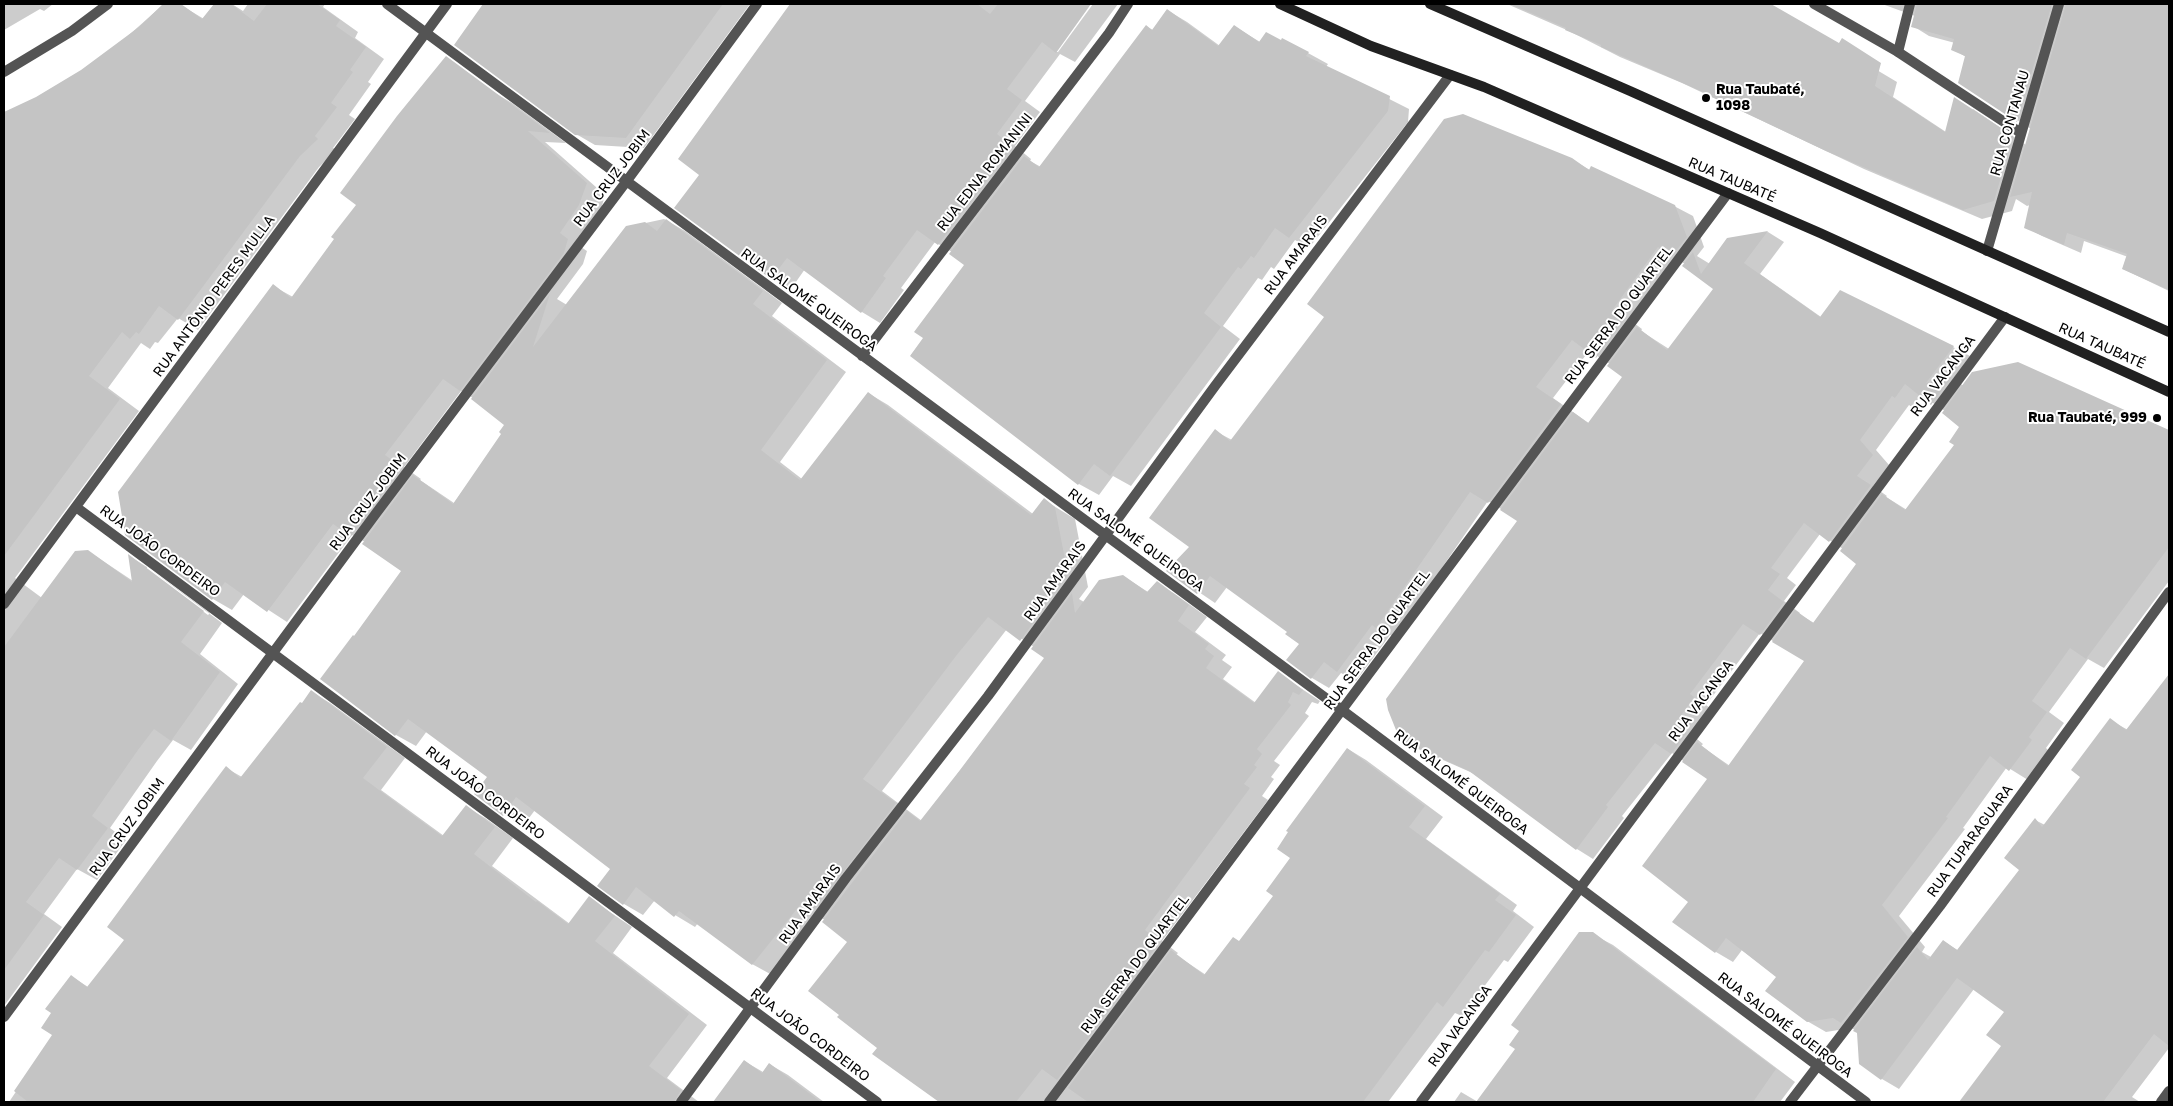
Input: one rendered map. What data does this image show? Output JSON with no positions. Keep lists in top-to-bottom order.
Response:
{
  "streets": {
    "main road": ["RUA TAUBATÉ"],
    "street": [
      "RUA CONTANAU",
      "RUA EDNA ROMANINI",
      "RUA CRUZ JOBIM",
      "RUA AMARAIS",
      "RUA ANTÔNIO PERES MULLA",
      "RUA SALOMÉ QUEIROGA",
      "RUA SERRA DO QUARTEL",
      "RUA VACANGA",
      "RUA JOÃO CORDEIRO",
      "RUA TUPARAGUARA"
    ]
  },
  "crossings": [
    ["RUA EDNA ROMANINI", "RUA SALOMÉ QUEIROGA"],
    ["RUA CRUZ JOBIM", "RUA SALOMÉ QUEIROGA"],
    ["RUA CRUZ JOBIM", "RUA JOÃO CORDEIRO"],
    ["RUA TAUBATÉ", "RUA AMARAIS"],
    ["RUA TAUBATÉ", "RUA SERRA DO QUARTEL"],
    ["RUA TAUBATÉ", "RUA VACANGA"],
    ["RUA AMARAIS", "RUA SALOMÉ QUEIROGA"],
    ["RUA AMARAIS", "RUA JOÃO CORDEIRO"],
    ["RUA ANTÔNIO PERES MULLA", "RUA SALOMÉ QUEIROGA"],
    ["RUA ANTÔNIO PERES MULLA", "RUA JOÃO CORDEIRO"],
    ["RUA SALOMÉ QUEIROGA", "RUA SERRA DO QUARTEL"],
    ["RUA SALOMÉ QUEIROGA", "RUA VACANGA"],
    ["RUA SALOMÉ QUEIROGA", "RUA TUPARAGUARA"]
  ],
  "places": ["Rua Taubaté, 1098", "Rua Taubaté, 999"]
}
